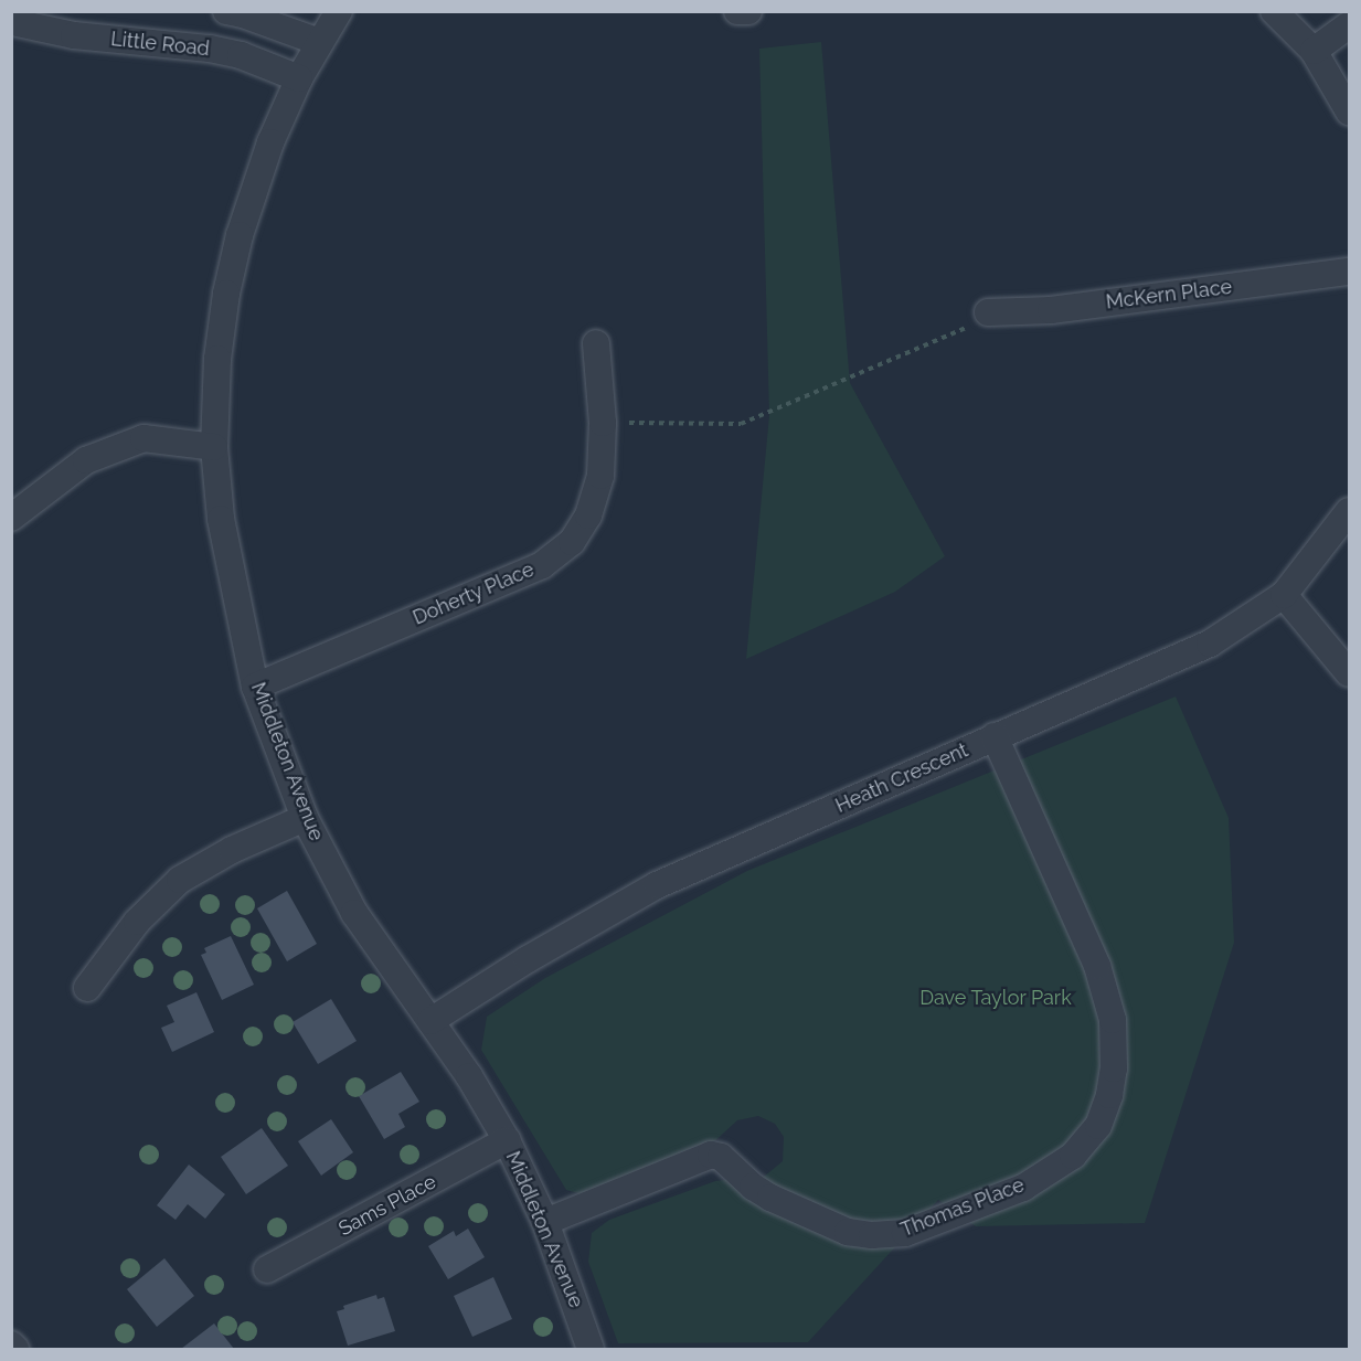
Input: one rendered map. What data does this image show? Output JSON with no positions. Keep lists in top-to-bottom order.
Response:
{
  "streets": {
    "street": [
      "Little Road",
      "McKern Place",
      "Doherty Place",
      "Middleton Avenue",
      "Heath Crescent",
      "Sams Place",
      "Thomas Place"
    ]
  },
  "crossings": [
    ["Little Road", "Middleton Avenue"],
    ["Doherty Place", "Middleton Avenue"],
    ["Middleton Avenue", "Heath Crescent"],
    ["Middleton Avenue", "Sams Place"],
    ["Middleton Avenue", "Thomas Place"],
    ["Heath Crescent", "Thomas Place"]
  ],
  "parks": ["Dave Taylor Park"]
}
